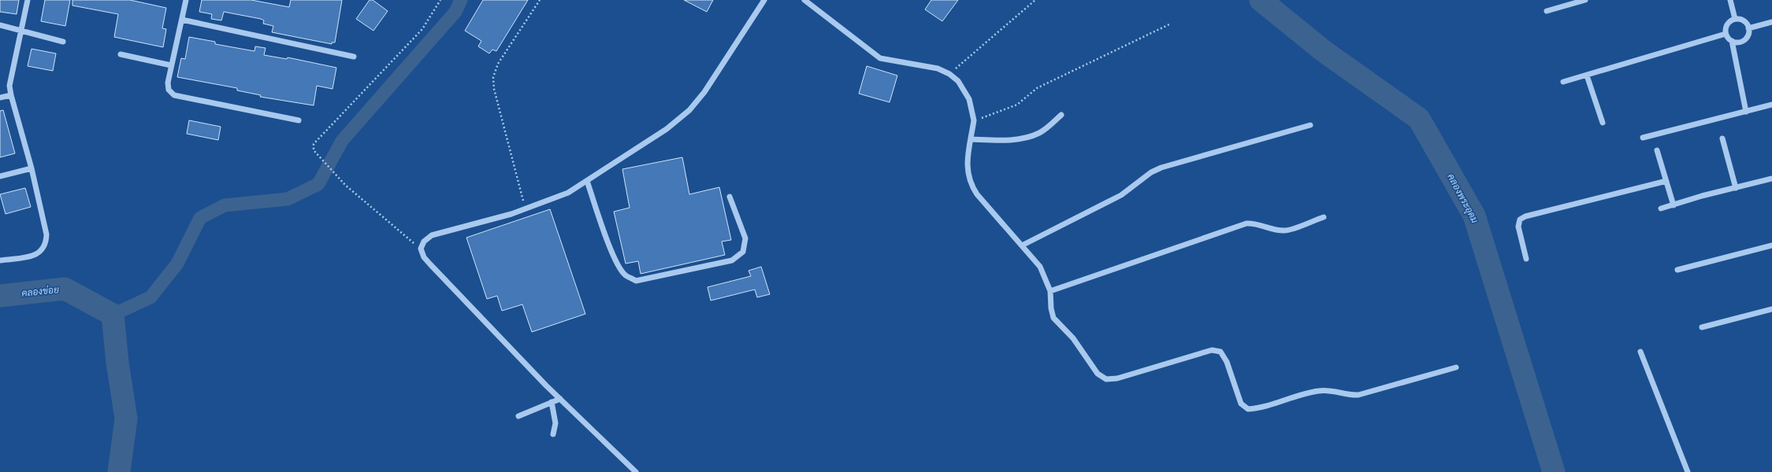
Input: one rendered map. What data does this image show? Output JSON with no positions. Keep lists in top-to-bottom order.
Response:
{
  "water": ["คลองพระอุดม", "คลองข่อย"]
}
